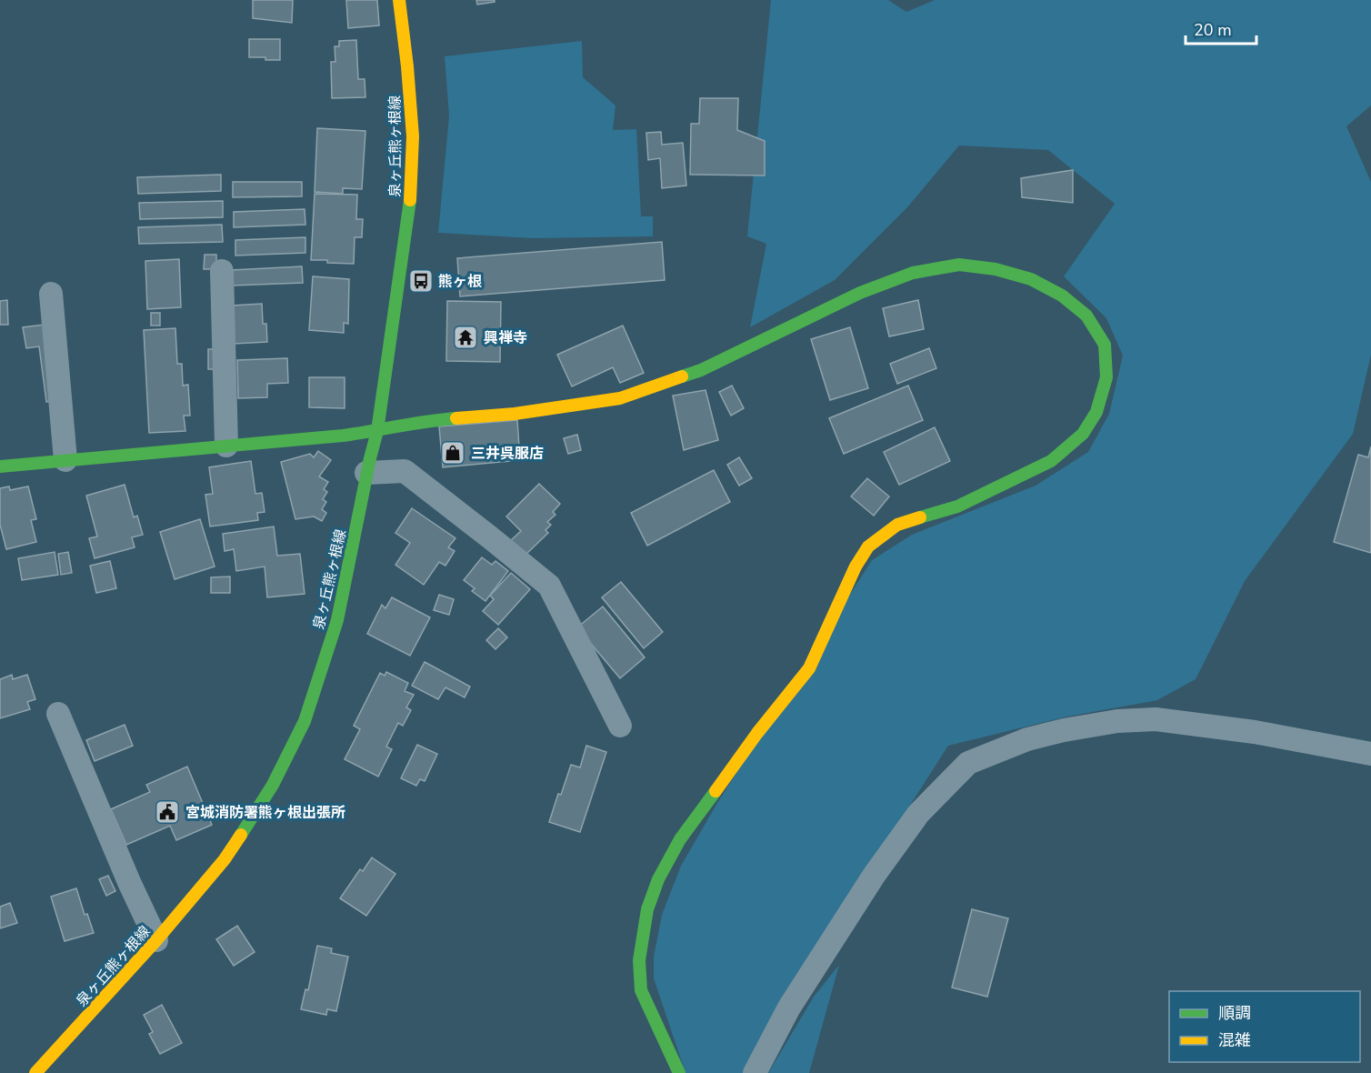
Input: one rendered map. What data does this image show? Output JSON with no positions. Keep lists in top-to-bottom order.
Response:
{
  "streets": {
    "street": ["泉ヶ丘熊ヶ根線"]
  },
  "places": {
    "bus stop": ["熊ヶ根"],
    "temple": ["興禅寺"],
    "shop": ["三井呉服店"],
    "public building": ["宮城消防署熊ヶ根出張所"]
  },
  "legend": ["順調", "混雑"],
  "scale_bar": "20 m"
}
